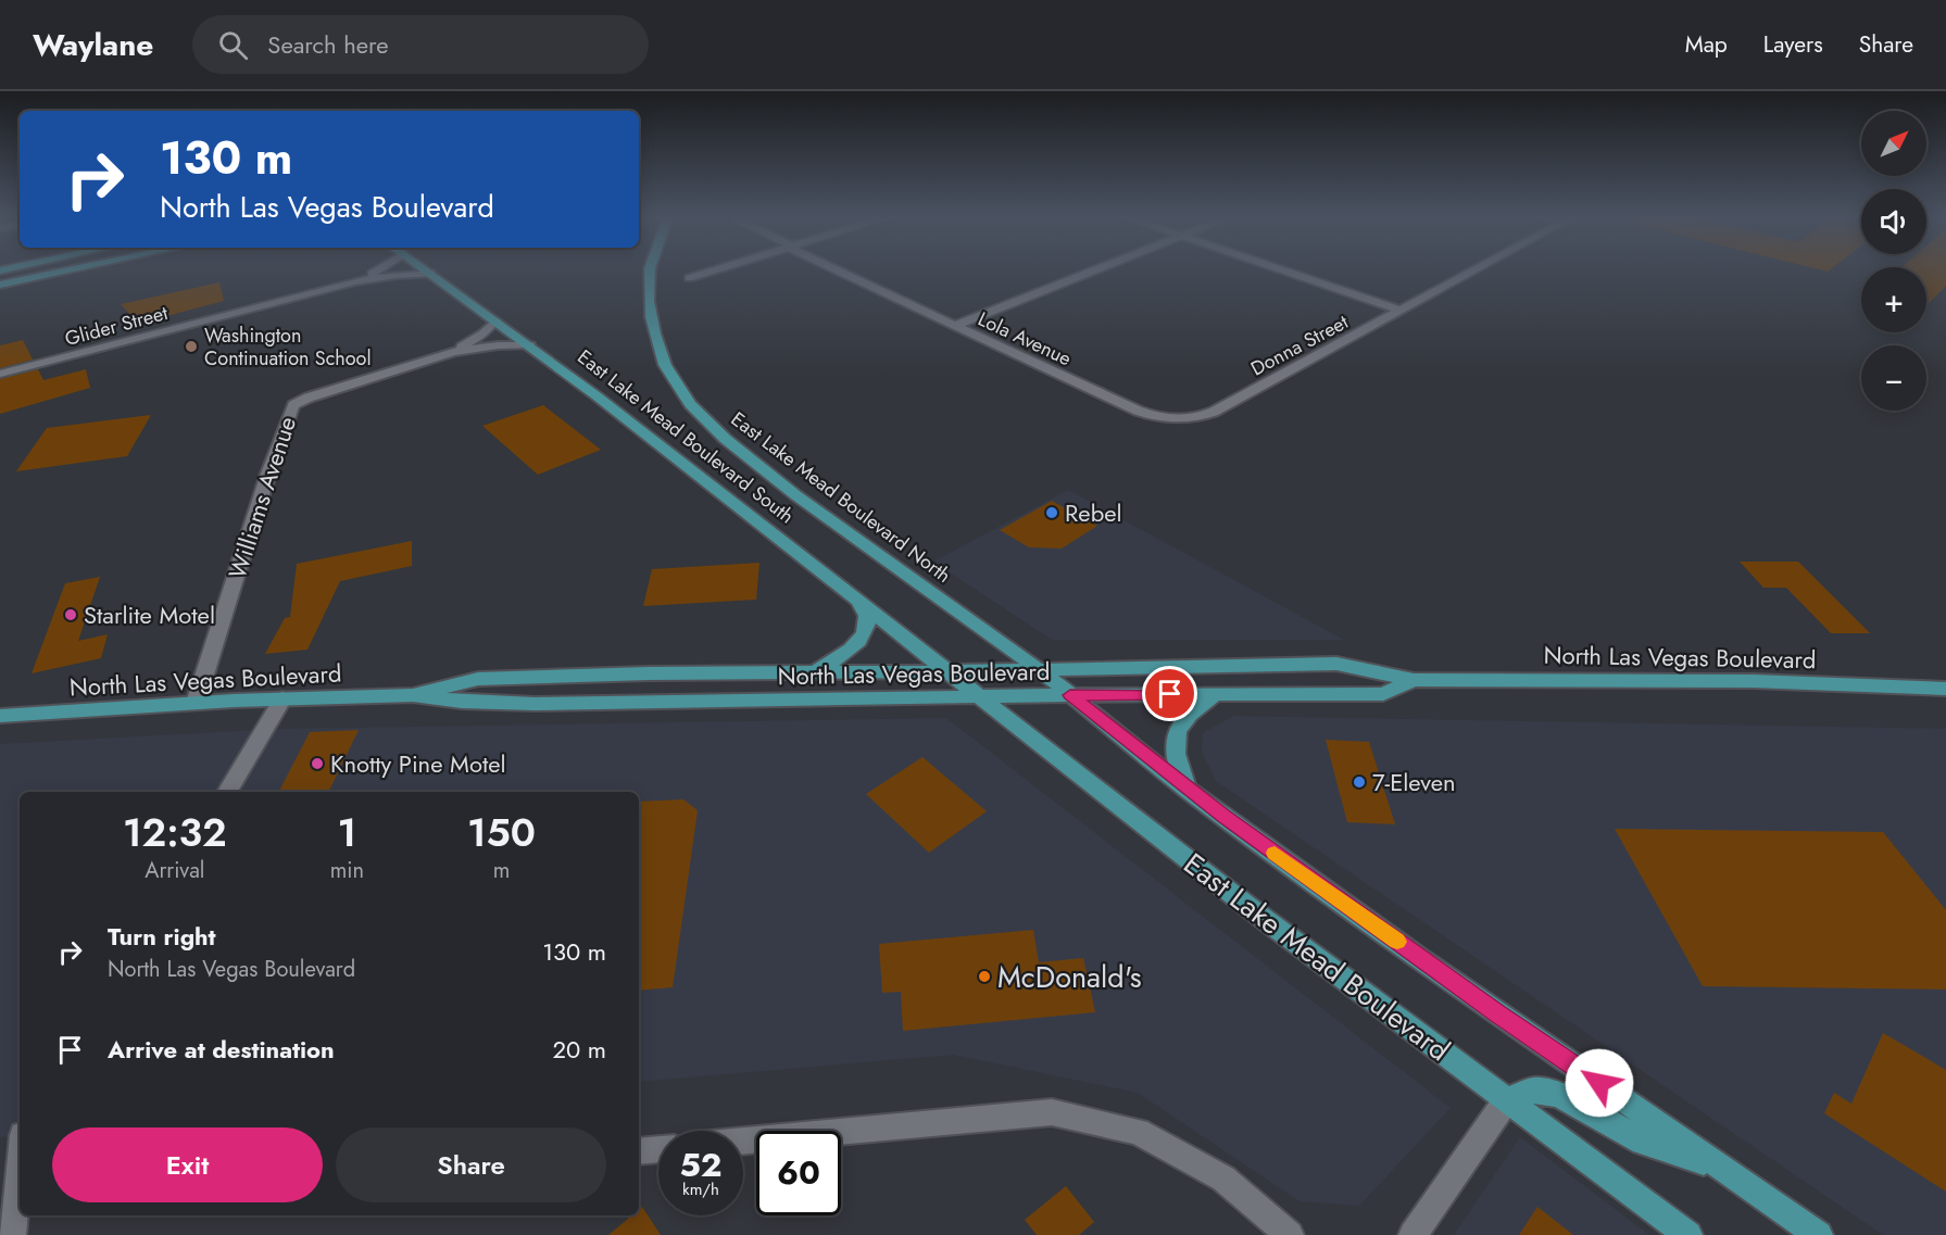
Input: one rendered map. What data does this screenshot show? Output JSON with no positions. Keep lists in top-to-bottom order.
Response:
{
  "streets": {
    "main road": [
      "East Lake Mead Boulevard South",
      "East Lake Mead Boulevard North",
      "North Las Vegas Boulevard",
      "East Lake Mead Boulevard"
    ],
    "street": [
      "Glider Street",
      "Lola Avenue",
      "Donna Street",
      "Williams Avenue"
    ]
  },
  "crossings": [
    ["Glider Street", "East Lake Mead Boulevard South"],
    ["Lola Avenue", "Donna Street"],
    ["East Lake Mead Boulevard South", "North Las Vegas Boulevard"],
    ["East Lake Mead Boulevard South", "East Lake Mead Boulevard"],
    ["Williams Avenue", "North Las Vegas Boulevard"],
    ["East Lake Mead Boulevard North", "North Las Vegas Boulevard"],
    ["North Las Vegas Boulevard", "East Lake Mead Boulevard"]
  ],
  "places": [
    "Washington Continuation School",
    "Rebel",
    "Starlite Motel",
    "Knotty Pine Motel",
    "7-Eleven",
    "McDonald's"
  ],
  "north": "top right",
  "page": {
    "header": "Waylane",
    "search": "Search here",
    "nav": ["Map", "Layers", "Share"],
    "map_buttons": ["+", "−"],
    "turn": ["130 m", "North Las Vegas Boulevard"],
    "eta": [
      "12:32",
      "Arrival",
      "1",
      "min",
      "150",
      "m"
    ],
    "list": [
      {
        "name": "Turn right",
        "note": "North Las Vegas Boulevard",
        "value": "130 m"
      },
      {
        "name": "Arrive at destination",
        "value": "20 m"
      }
    ],
    "buttons": ["Exit", "Share"],
    "speed": "52 km/h",
    "limit": "60"
  }
}
